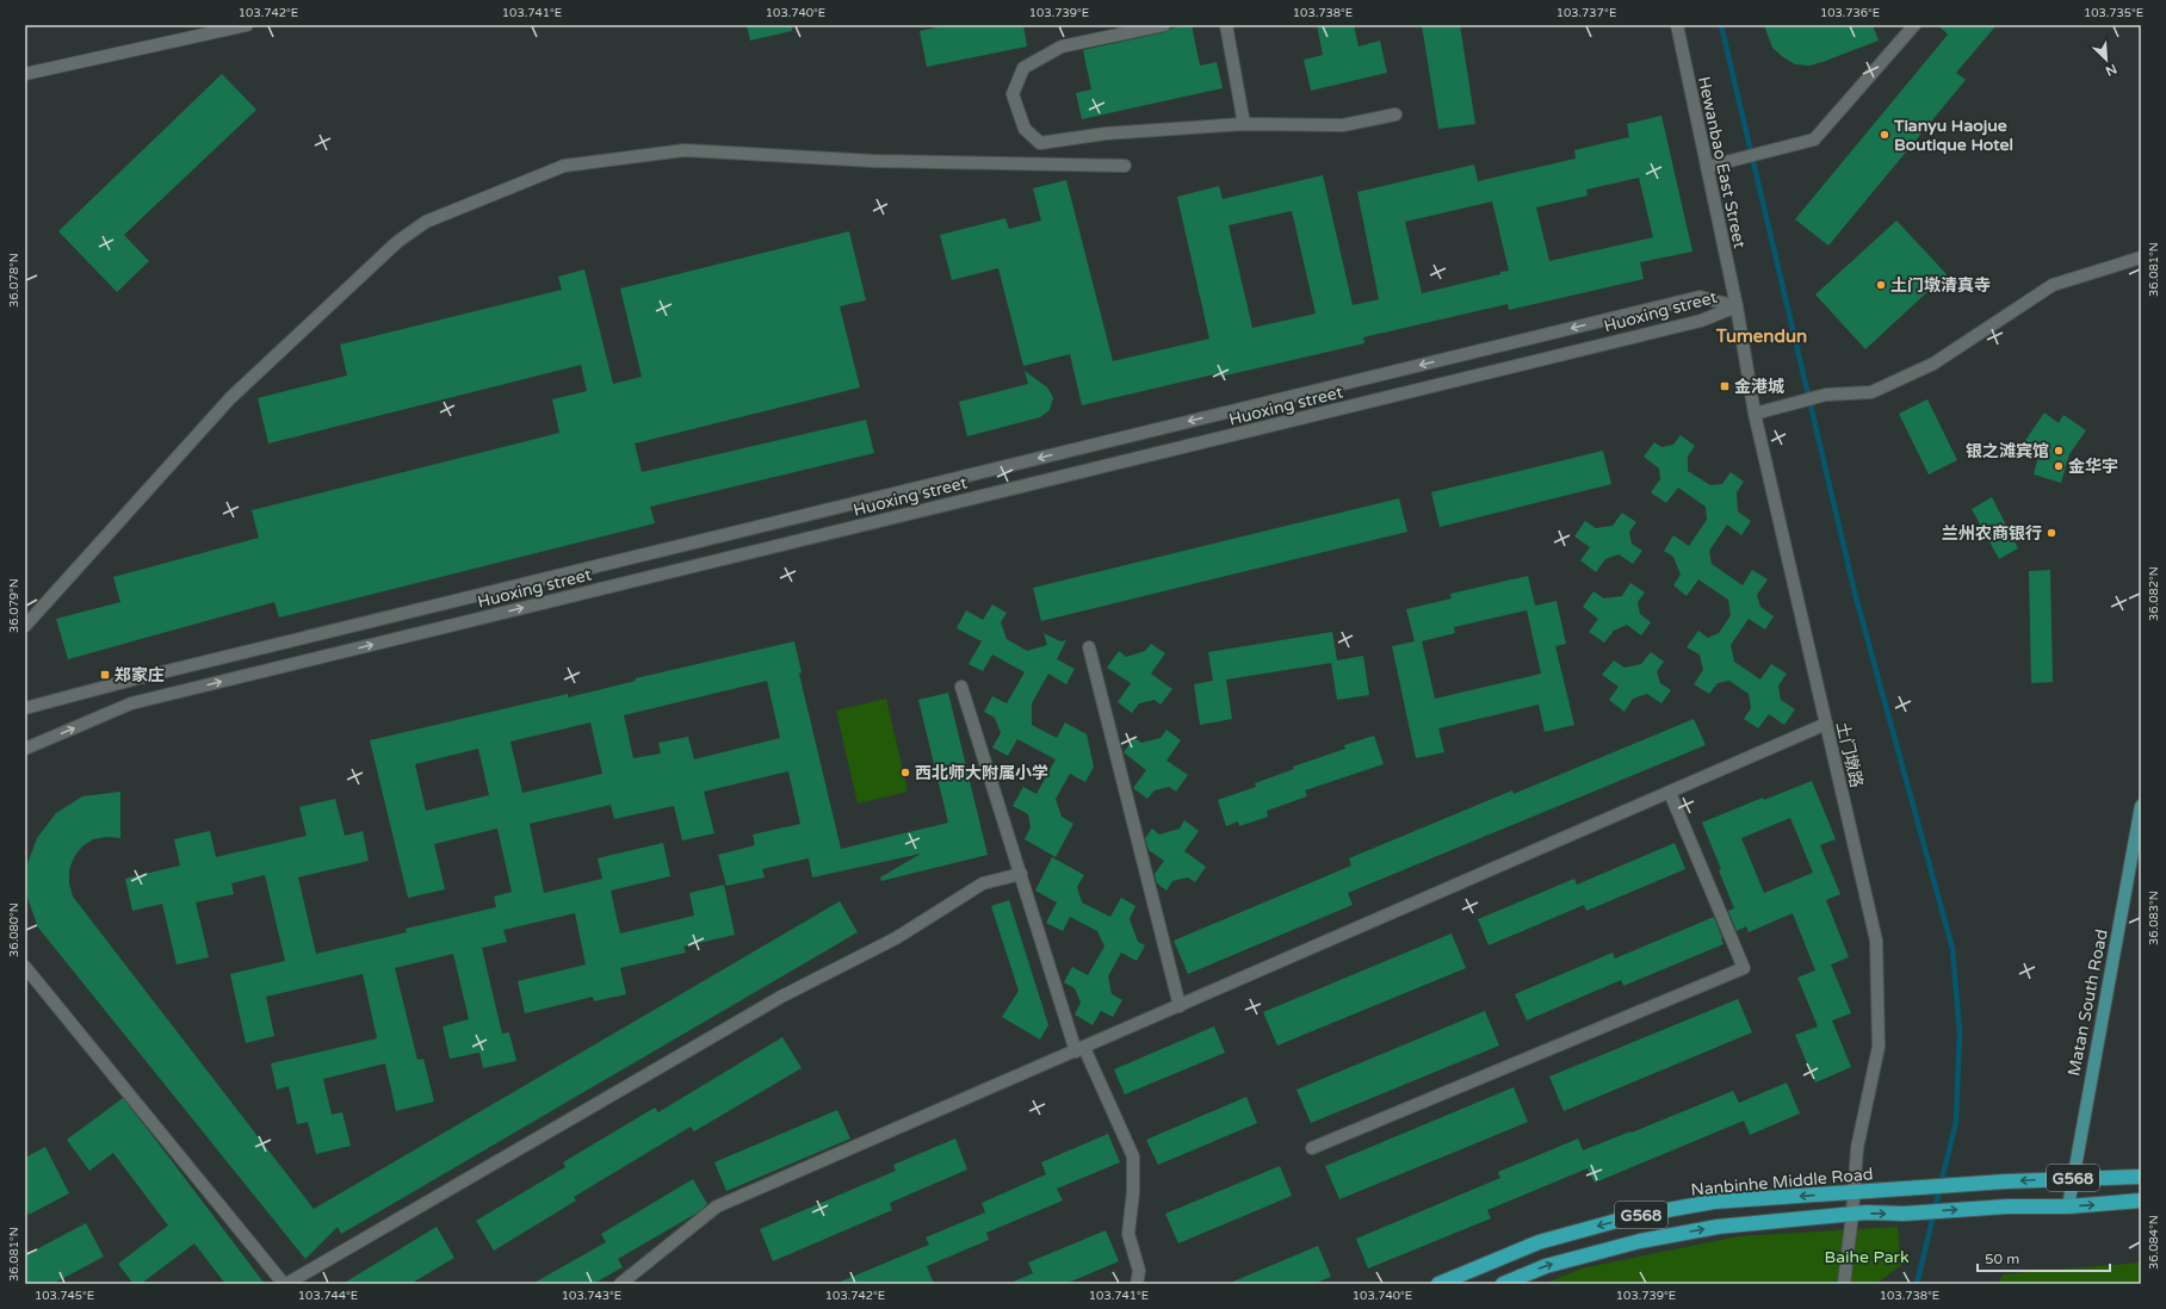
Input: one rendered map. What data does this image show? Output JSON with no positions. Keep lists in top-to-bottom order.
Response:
{
  "streets": {
    "highway": ["G568", "Nanbinhe Middle Road"],
    "main road": ["Matan South Road"],
    "street": ["Hewanbao East Street", "Huoxing street", "土门墩路"]
  },
  "crossings": [
    ["Hewanbao East Street", "Huoxing street"],
    ["Hewanbao East Street", "土门墩路"],
    ["Huoxing street", "土门墩路"],
    ["土门墩路", "G568"],
    ["土门墩路", "Nanbinhe Middle Road"],
    ["Matan South Road", "G568"],
    ["Matan South Road", "Nanbinhe Middle Road"]
  ],
  "districts": ["Tumendun"],
  "parks": ["Baihe Park"],
  "places": {
    "other": [
      "Tianyu Haojue Boutique Hotel",
      "土门墩清真寺",
      "银之滩宾馆",
      "金华宇",
      "兰州农商银行",
      "西北师大附属小学"
    ],
    "transit": ["金港城", "郑家庄"]
  },
  "scale_bar": "50 m",
  "north": "bottom right",
  "coordinates": [
    "103.742°E",
    "103.741°E",
    "103.740°E",
    "103.739°E",
    "103.738°E",
    "103.737°E",
    "103.736°E",
    "103.735°E",
    "36.081°N",
    "36.078°N",
    "36.082°N",
    "36.079°N",
    "36.083°N",
    "36.080°N",
    "36.084°N",
    "103.745°E",
    "103.744°E",
    "103.743°E"
  ]
}
